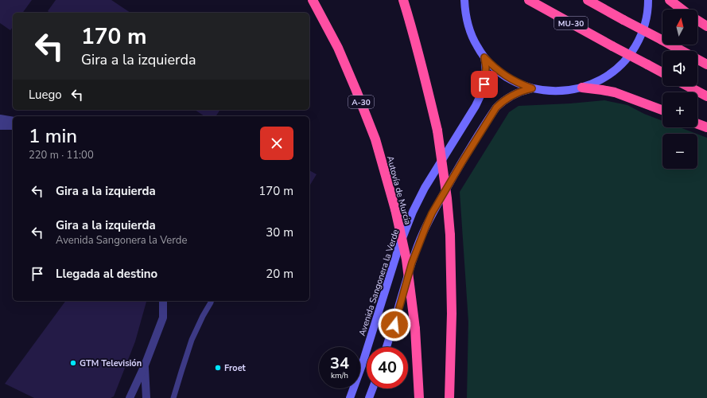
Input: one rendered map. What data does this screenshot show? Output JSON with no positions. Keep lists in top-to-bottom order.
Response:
{
  "streets": {
    "highway": ["MU-30", "A-30", "Autovía de Murcia"],
    "street": ["Avenida Sangonera la Verde"]
  },
  "places": ["GTM Televisión", "Froet"],
  "north": "top",
  "page": {
    "map_buttons": ["+", "−"],
    "turn": ["170 m", "Gira a la izquierda"],
    "then": "Luego",
    "heading": ["1 min", "220 m · 11:00"],
    "list": [
      {
        "name": "Gira a la izquierda",
        "value": "170 m"
      },
      {
        "name": "Gira a la izquierda",
        "note": "Avenida Sangonera la Verde",
        "value": "30 m"
      },
      {
        "name": "Llegada al destino",
        "value": "20 m"
      }
    ],
    "speed": "34 km/h",
    "limit": "40"
  }
}
